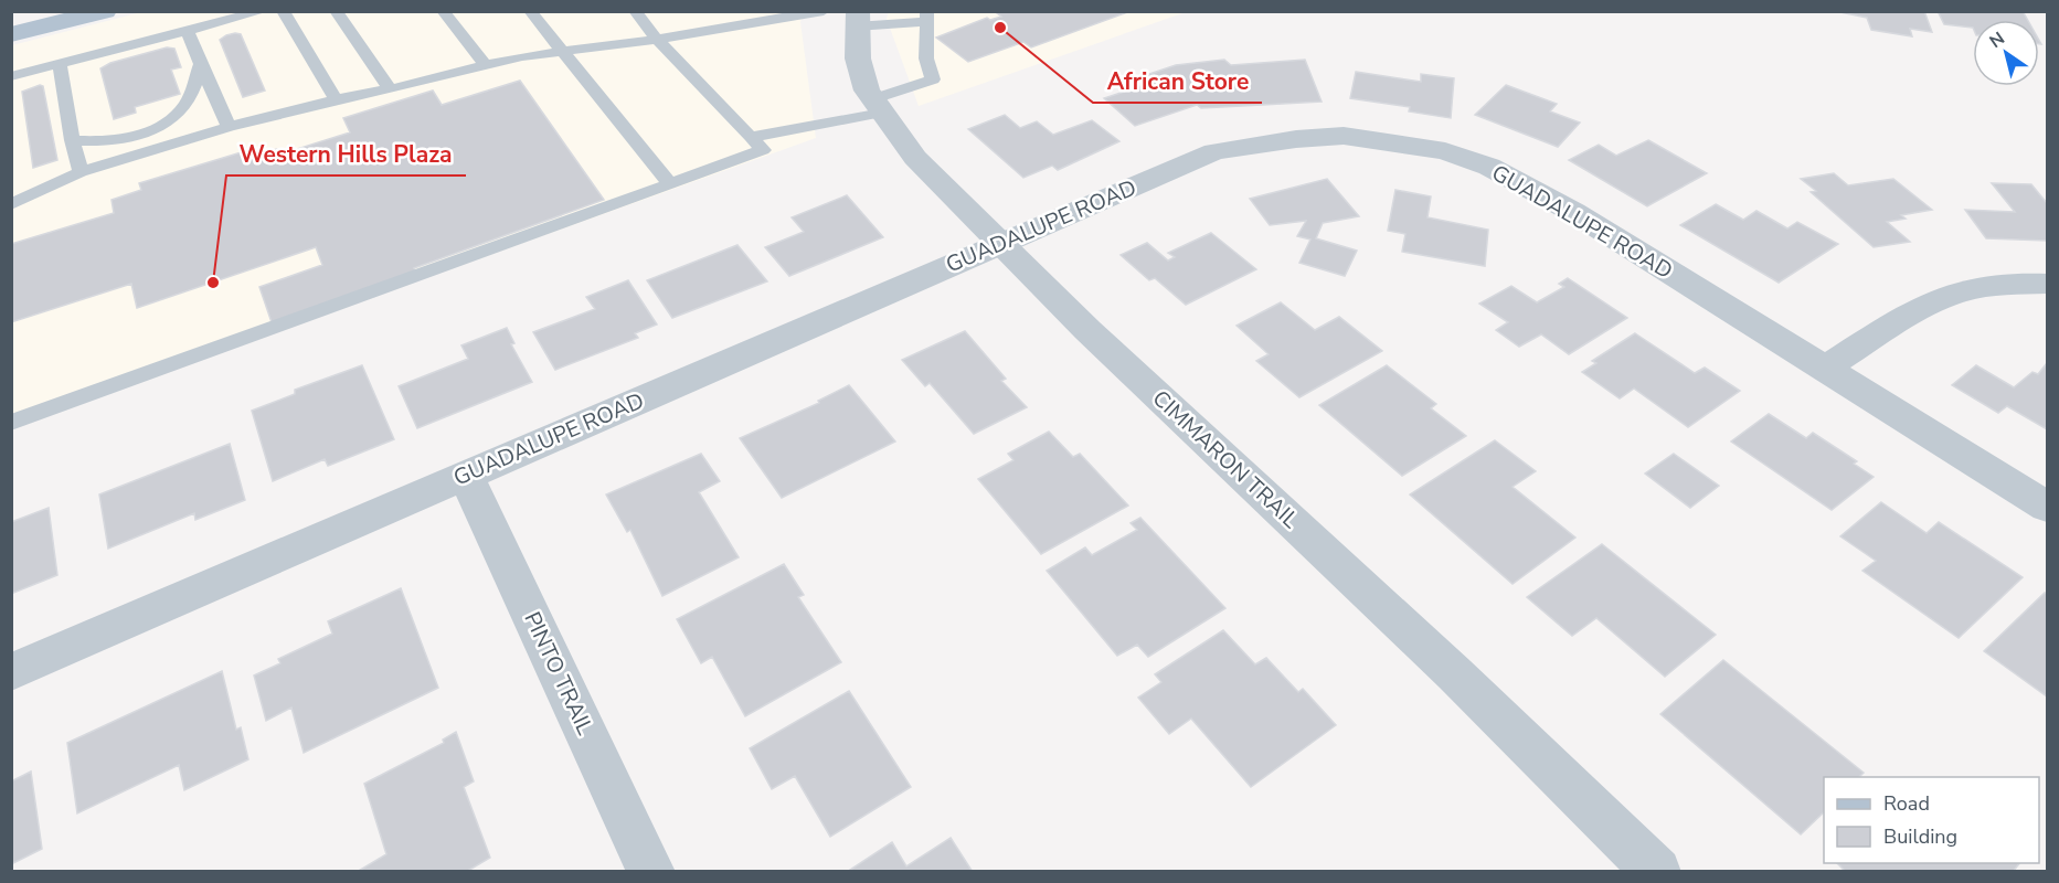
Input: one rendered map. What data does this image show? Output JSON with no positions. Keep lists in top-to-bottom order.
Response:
{
  "streets": {
    "street": ["GUADALUPE ROAD", "CIMMARON TRAIL", "PINTO TRAIL"]
  },
  "crossings": [
    ["GUADALUPE ROAD", "CIMMARON TRAIL"],
    ["GUADALUPE ROAD", "PINTO TRAIL"]
  ],
  "places": ["African Store", "Western Hills Plaza"],
  "legend": ["Road", "Building"],
  "north": "top left"
}
